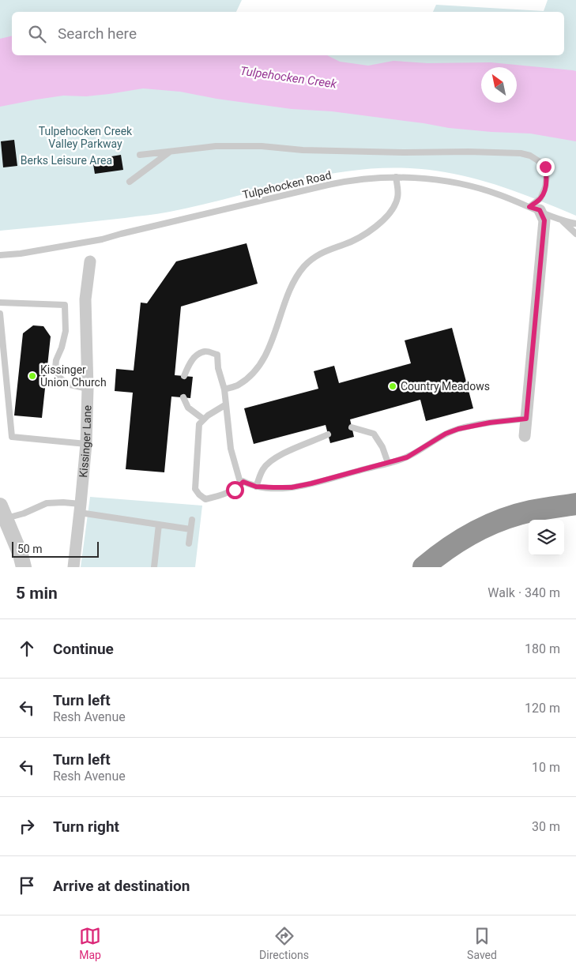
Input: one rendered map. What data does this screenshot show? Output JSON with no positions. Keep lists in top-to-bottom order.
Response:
{
  "streets": {
    "street": ["Kissinger Lane"],
    "lane": ["Tulpehocken Road"]
  },
  "water": ["Tulpehocken Creek"],
  "parks": ["Tulpehocken Creek Valley Parkway", "Berks Leisure Area"],
  "places": ["Kissinger Union Church", "Country Meadows"],
  "scale_bar": "50 m",
  "north": "top left",
  "page": {
    "search": "Search here",
    "scale": "50 m",
    "heading": ["5 min", "Walk · 340 m"],
    "list": [
      ["Continue", "180 m"],
      ["Turn left", "Resh Avenue", "120 m"],
      ["Turn left", "Resh Avenue", "10 m"],
      ["Turn right", "30 m"],
      "Arrive at destination"
    ],
    "nav": ["Map", "Directions", "Saved"]
  }
}
